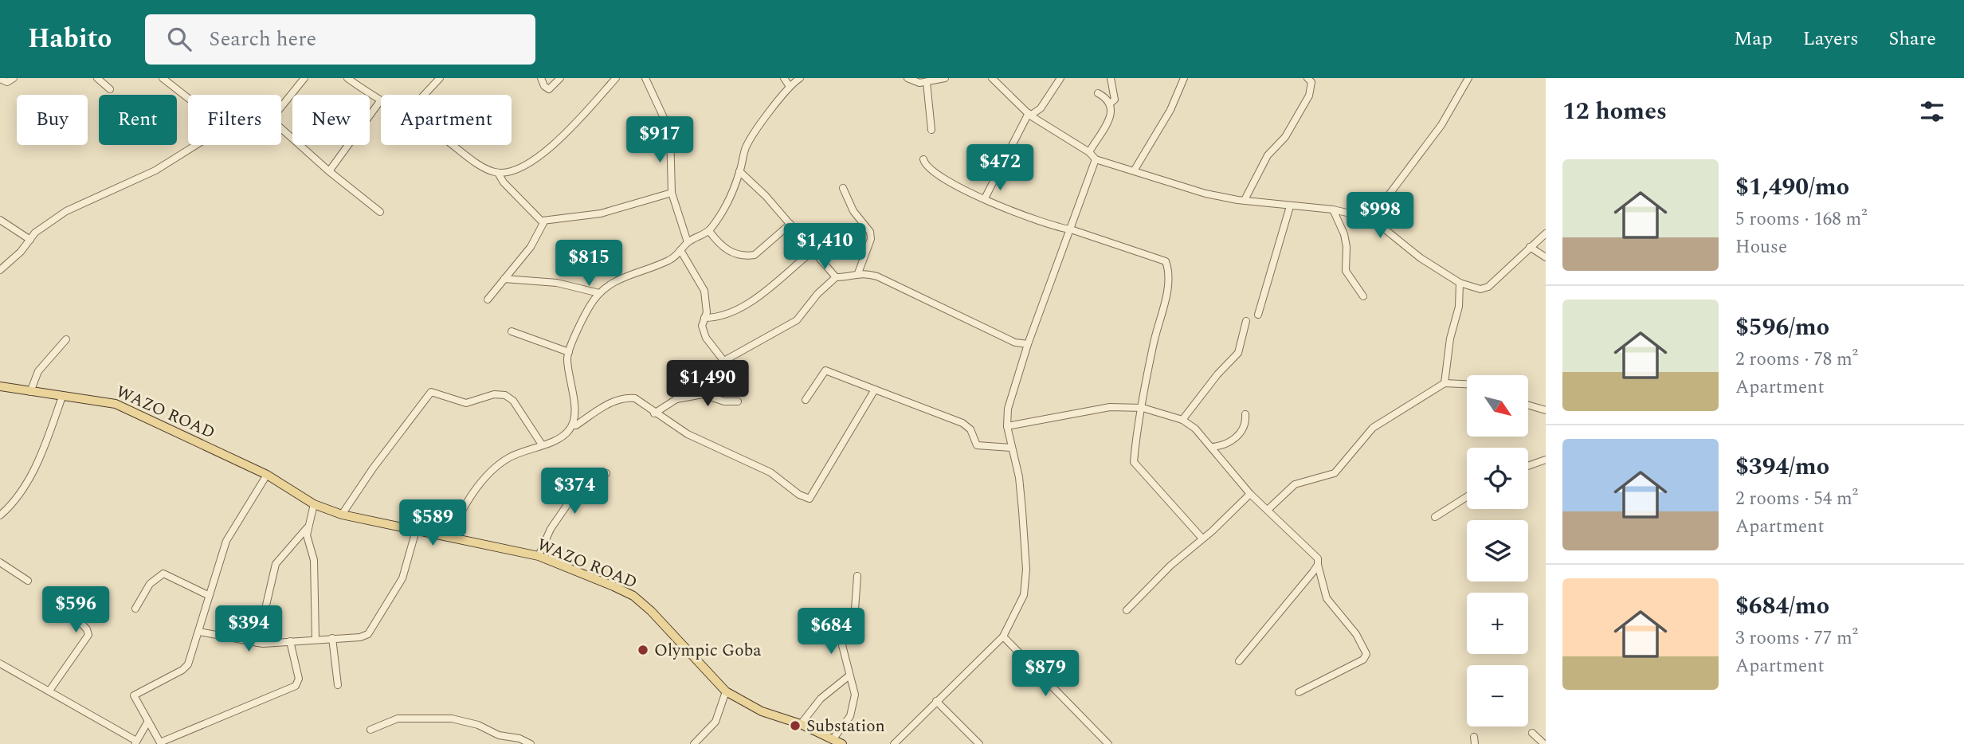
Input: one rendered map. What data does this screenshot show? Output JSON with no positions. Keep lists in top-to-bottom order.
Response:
{
  "streets": {
    "main road": ["WAZO ROAD"]
  },
  "places": ["Olympic Goba", "Substation"],
  "north": "bottom right",
  "page": {
    "header": "Habito",
    "search": "Search here",
    "nav": ["Map", "Layers", "Share"],
    "heading": "12 homes",
    "chip": [
      "Buy",
      "Rent",
      "Filters",
      "New",
      "Apartment"
    ],
    "price": [
      "$917",
      "$472",
      "$998",
      "$1,410",
      "$815",
      "$1,490",
      "$374",
      "$589",
      "$596",
      "$394",
      "$684",
      "$879"
    ],
    "list": [
      {
        "name": "$1,490/mo",
        "note": "5 rooms · 168 m² · House"
      },
      {
        "name": "$596/mo",
        "note": "2 rooms · 78 m² · Apartment"
      },
      {
        "name": "$394/mo",
        "note": "2 rooms · 54 m² · Apartment"
      },
      {
        "name": "$684/mo",
        "note": "3 rooms · 77 m² · Apartment"
      }
    ],
    "map_buttons": ["+", "−"]
  }
}
